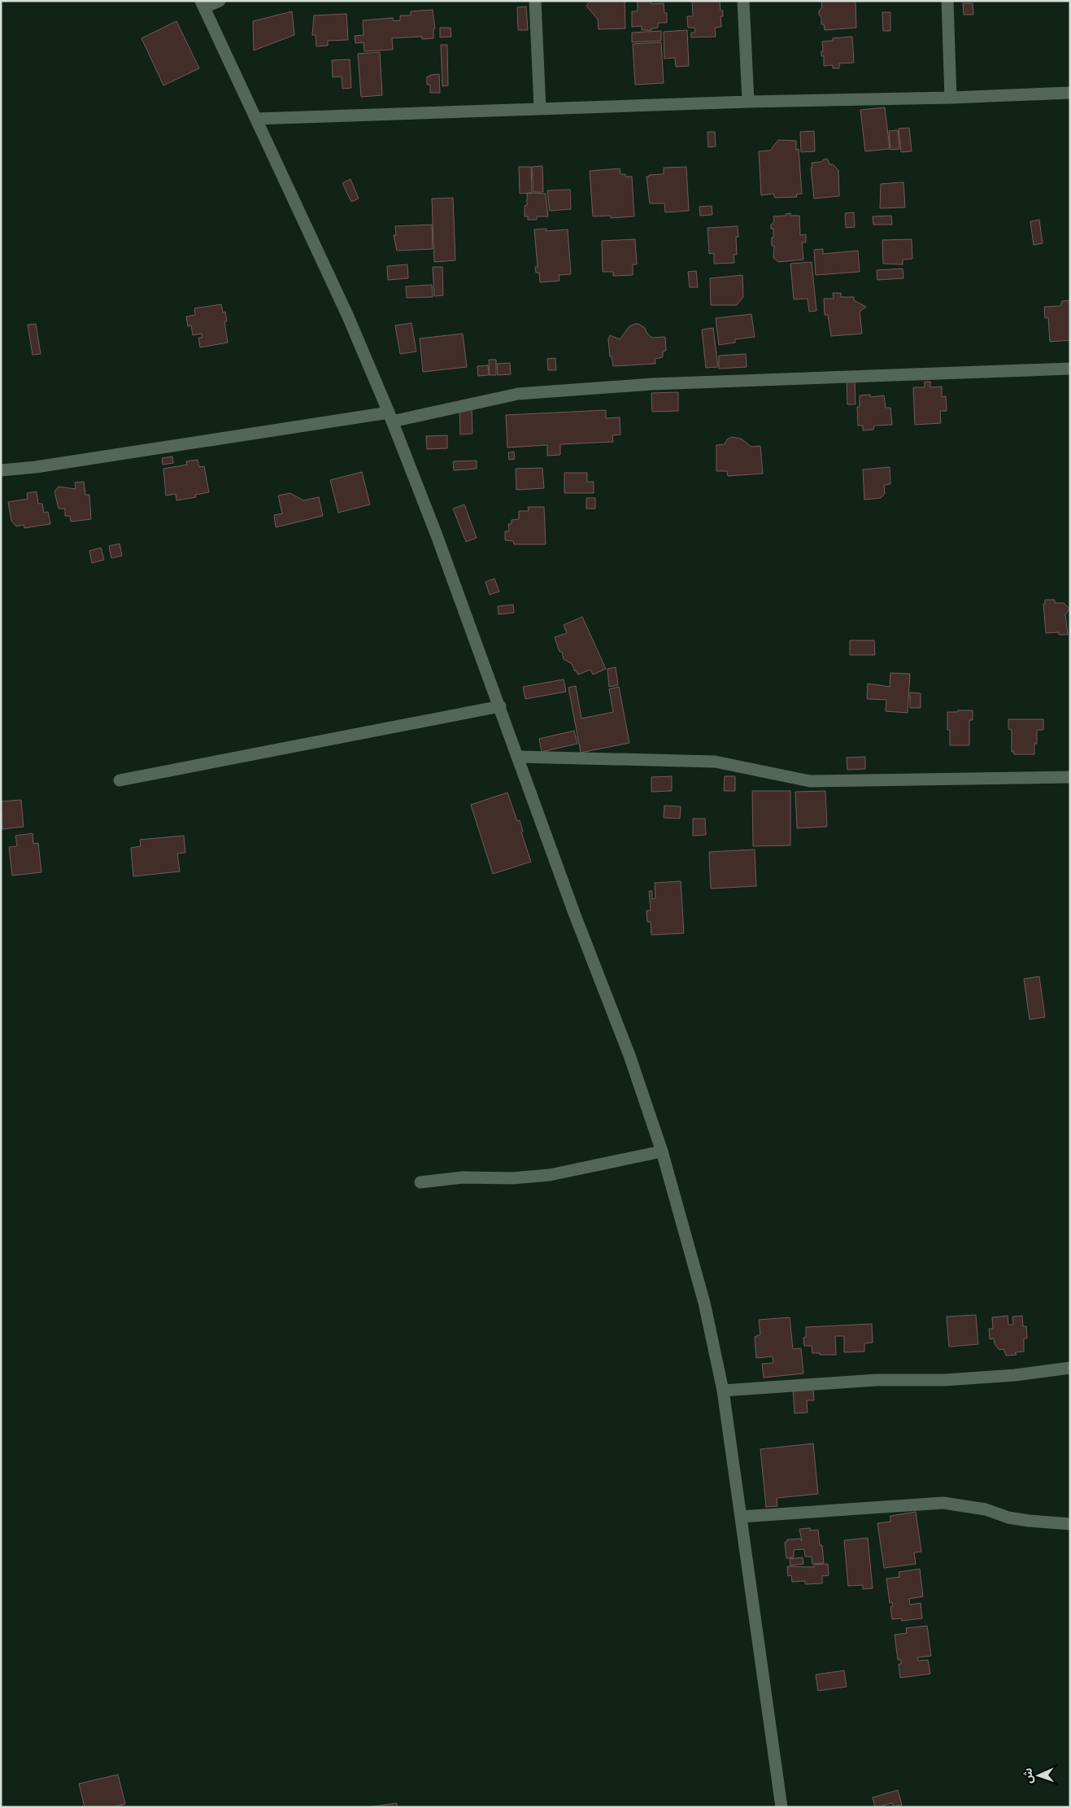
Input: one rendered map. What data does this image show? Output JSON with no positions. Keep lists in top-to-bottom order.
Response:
{
  "north": "left"
}
